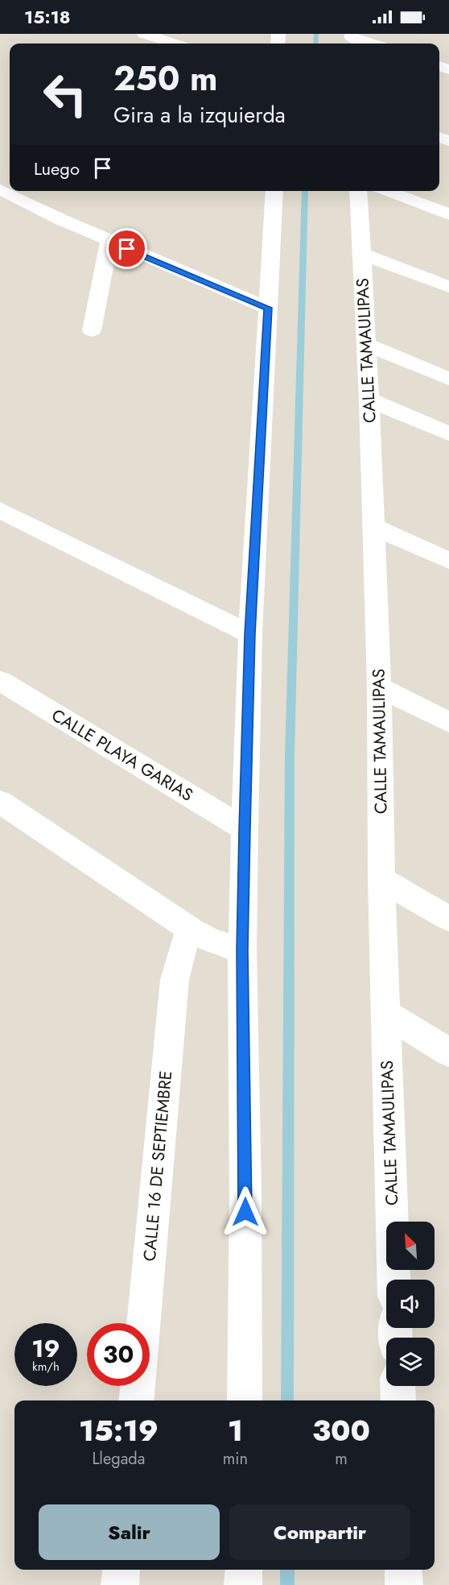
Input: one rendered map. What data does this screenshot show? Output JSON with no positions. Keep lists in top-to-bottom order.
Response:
{
  "streets": {
    "street": ["CALLE TAMAULIPAS", "CALLE PLAYA GARIAS", "CALLE 16 DE SEPTIEMBRE"]
  },
  "north": "top left",
  "page": {
    "status": "15:18",
    "turn": ["250 m", "Gira a la izquierda"],
    "then": "Luego",
    "speed": "19 km/h",
    "limit": "30",
    "eta": [
      "15:19",
      "Llegada",
      "1",
      "min",
      "300",
      "m"
    ],
    "buttons": ["Salir", "Compartir"]
  }
}
